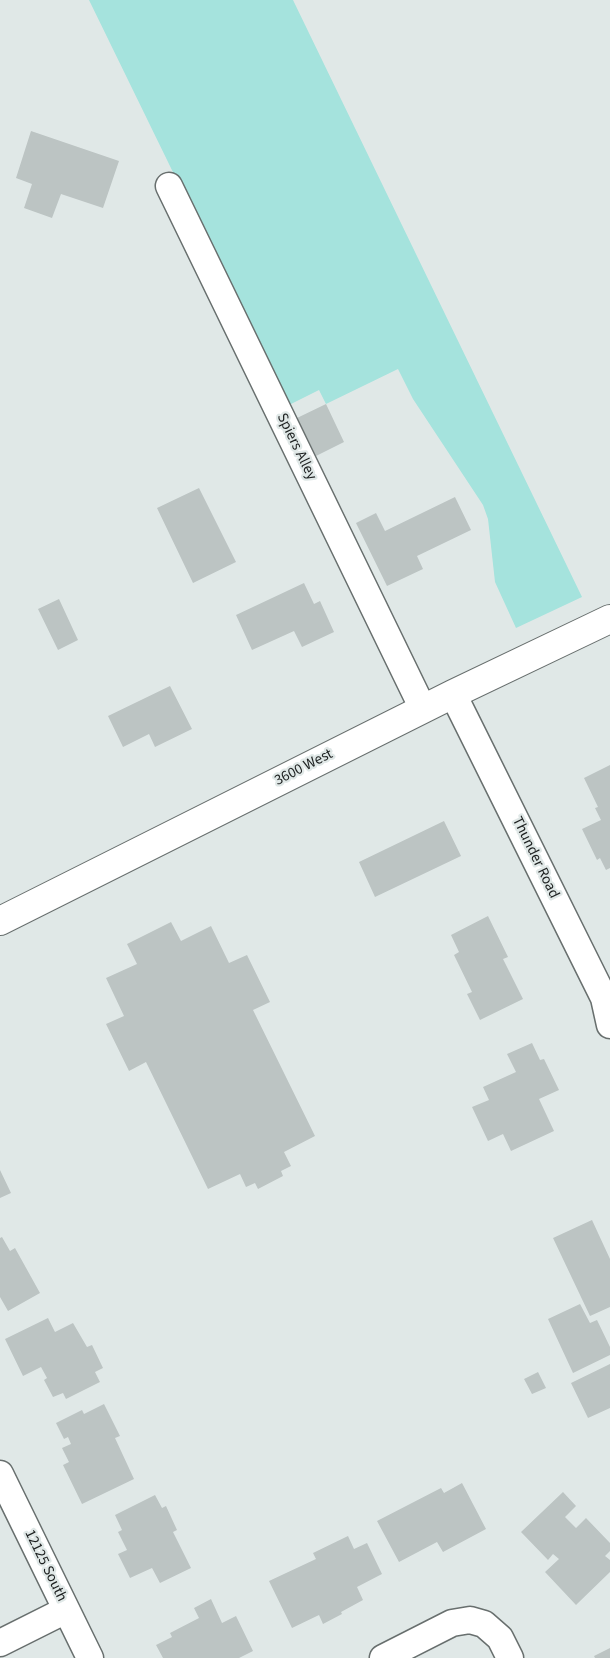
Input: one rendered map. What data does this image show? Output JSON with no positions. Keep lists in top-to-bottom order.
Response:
{
  "streets": {
    "main road": ["3600 West"],
    "street": ["Spiers Alley", "Thunder Road", "12125 South"]
  },
  "crossings": [
    ["Spiers Alley", "3600 West"],
    ["3600 West", "Thunder Road"]
  ]
}
